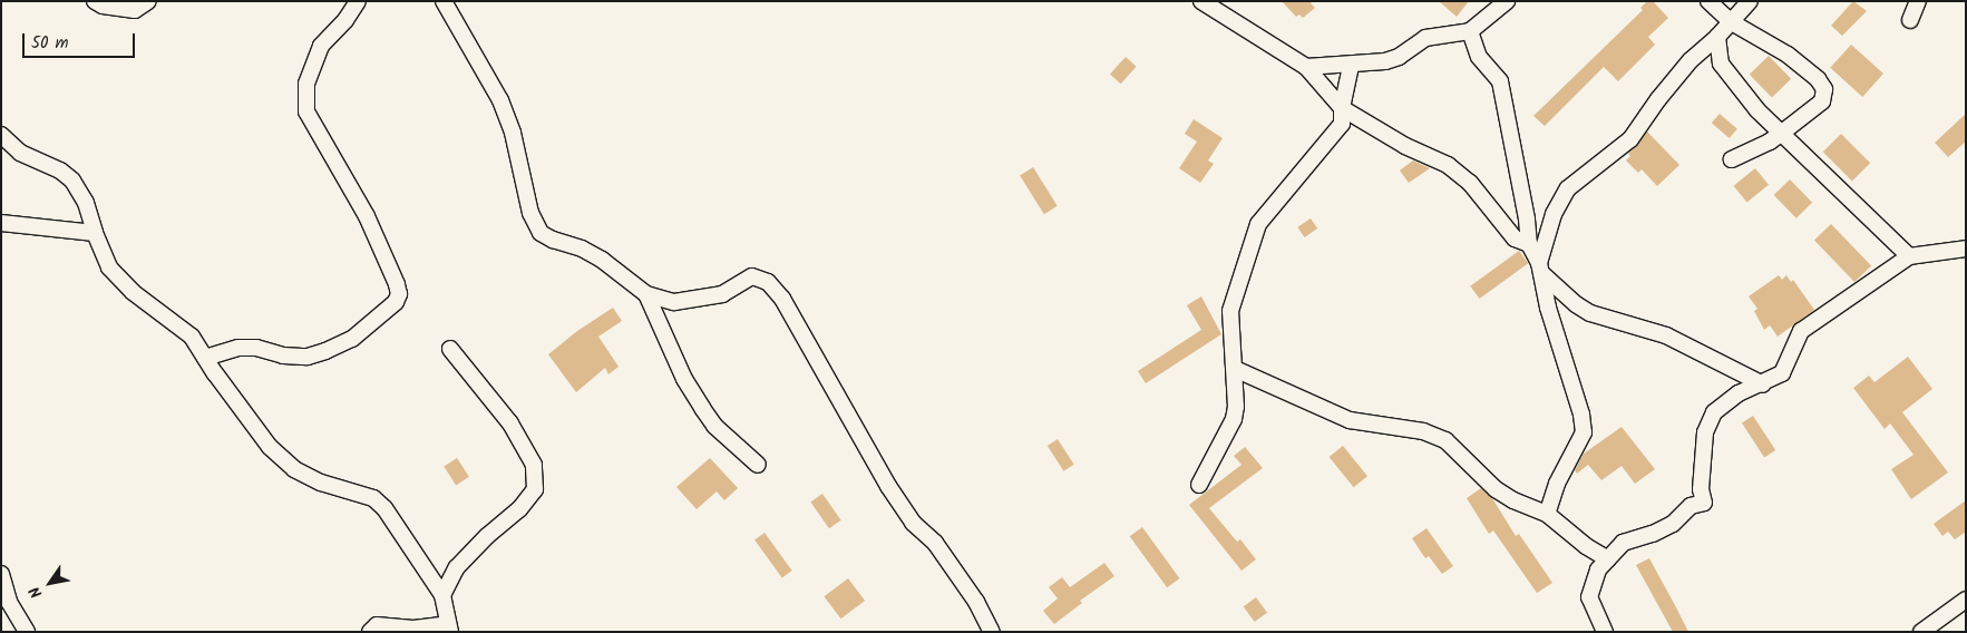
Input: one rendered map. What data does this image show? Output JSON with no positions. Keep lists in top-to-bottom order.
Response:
{
  "scale_bar": "50 m",
  "north": "bottom left"
}
